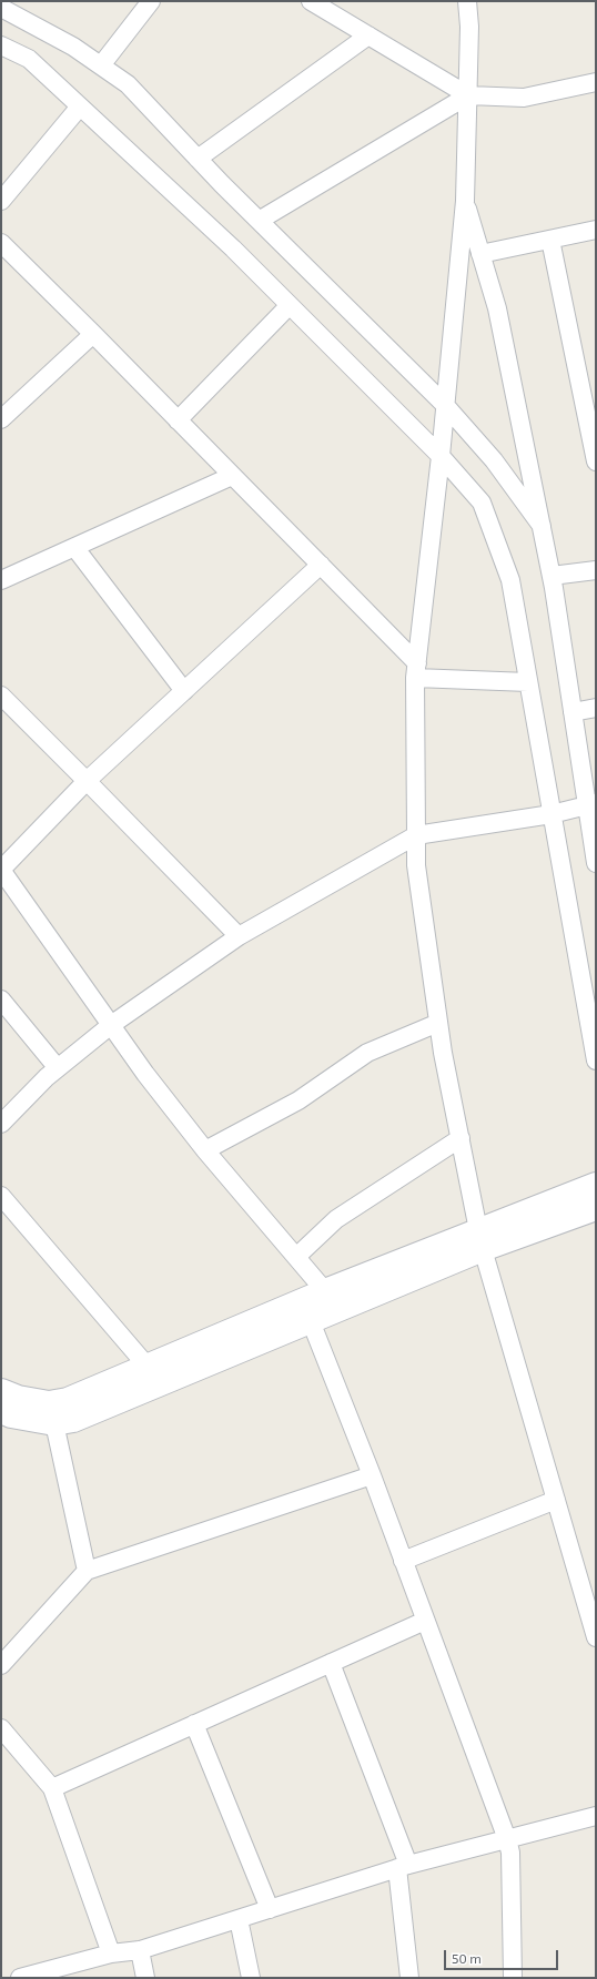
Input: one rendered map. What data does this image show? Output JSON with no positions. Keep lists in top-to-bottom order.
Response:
{
  "scale_bar": "50 m"
}
